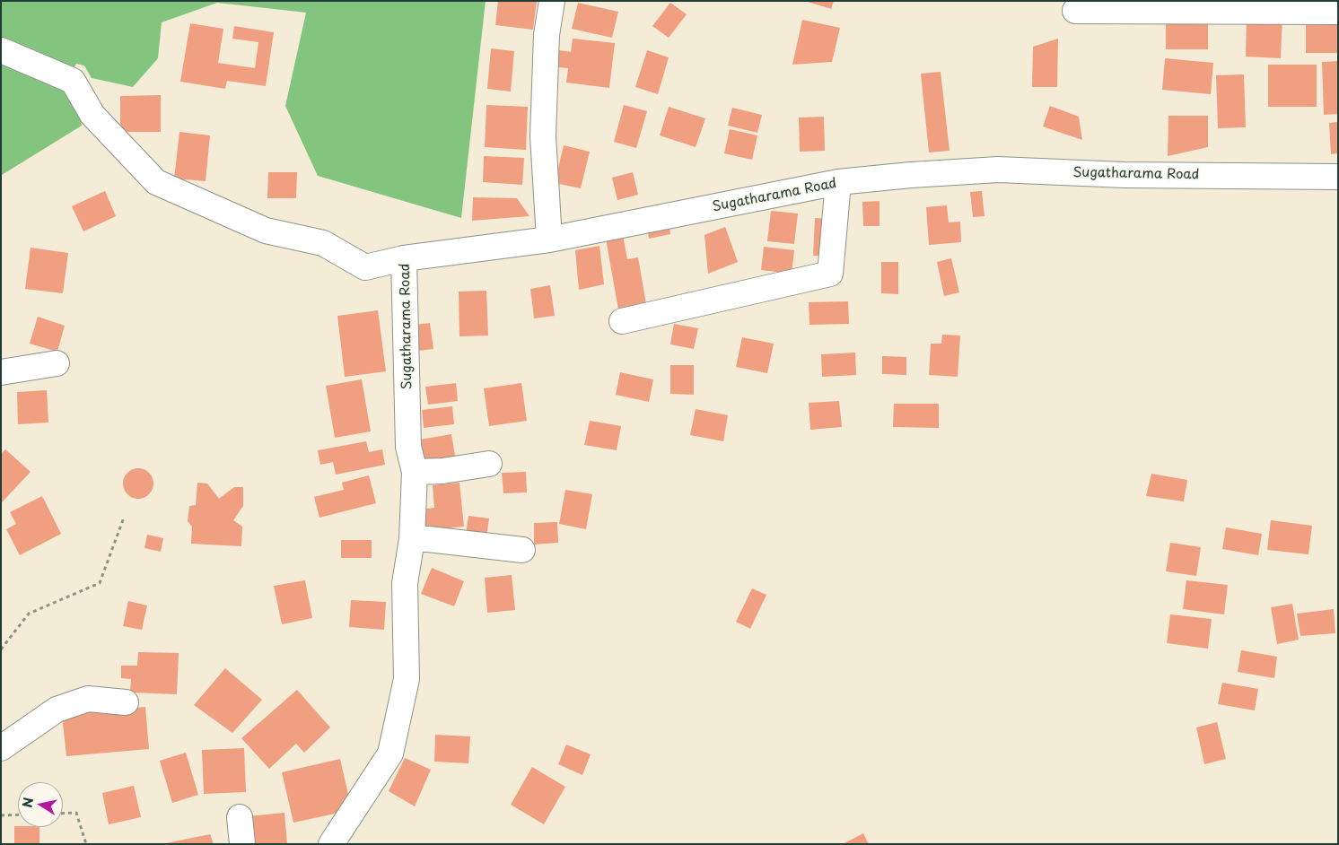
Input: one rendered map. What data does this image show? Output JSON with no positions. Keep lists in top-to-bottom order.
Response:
{
  "streets": {
    "street": ["Sugatharama Road"]
  },
  "north": "left"
}
